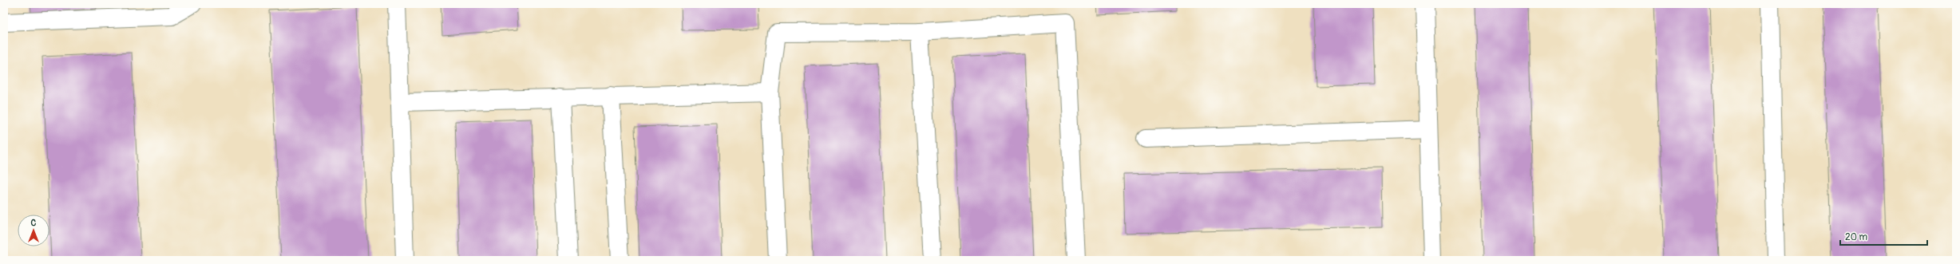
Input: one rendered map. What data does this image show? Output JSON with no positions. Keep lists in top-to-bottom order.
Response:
{
  "scale_bar": "20 m",
  "north": "top"
}
